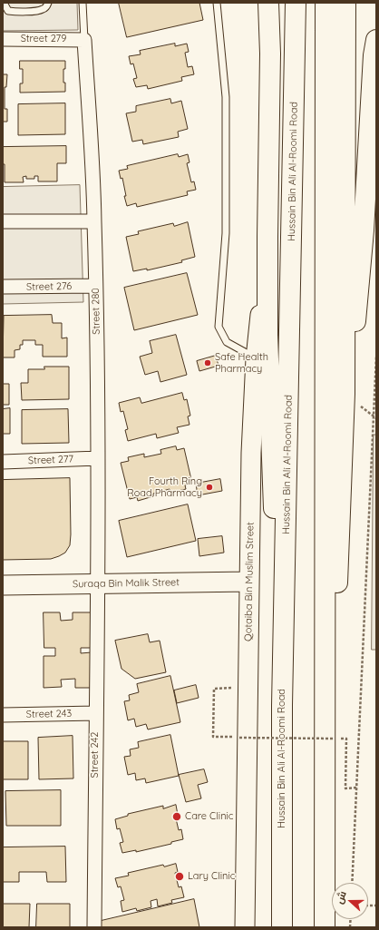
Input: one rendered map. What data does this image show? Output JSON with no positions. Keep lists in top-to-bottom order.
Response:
{
  "streets": {
    "highway": ["Hussain Bin Ali Al-Roomi Road"],
    "street": [
      "Street 279",
      "Street 276",
      "Street 280",
      "Street 277",
      "Qotaiba Bin Muslim Street",
      "Suraqa Bin Malik Street",
      "Street 243",
      "Street 242"
    ]
  },
  "crossings": [
    ["Street 279", "Street 280"],
    ["Street 276", "Street 280"],
    ["Street 280", "Street 277"],
    ["Street 280", "Suraqa Bin Malik Street"],
    ["Street 280", "Street 242"],
    ["Qotaiba Bin Muslim Street", "Suraqa Bin Malik Street"],
    ["Suraqa Bin Malik Street", "Street 242"],
    ["Street 243", "Street 242"]
  ],
  "places": [
    "Safe Health Pharmacy",
    "Fourth Ring Road Pharmacy",
    "Care Clinic",
    "Lary Clinic"
  ],
  "north": "left"
}
